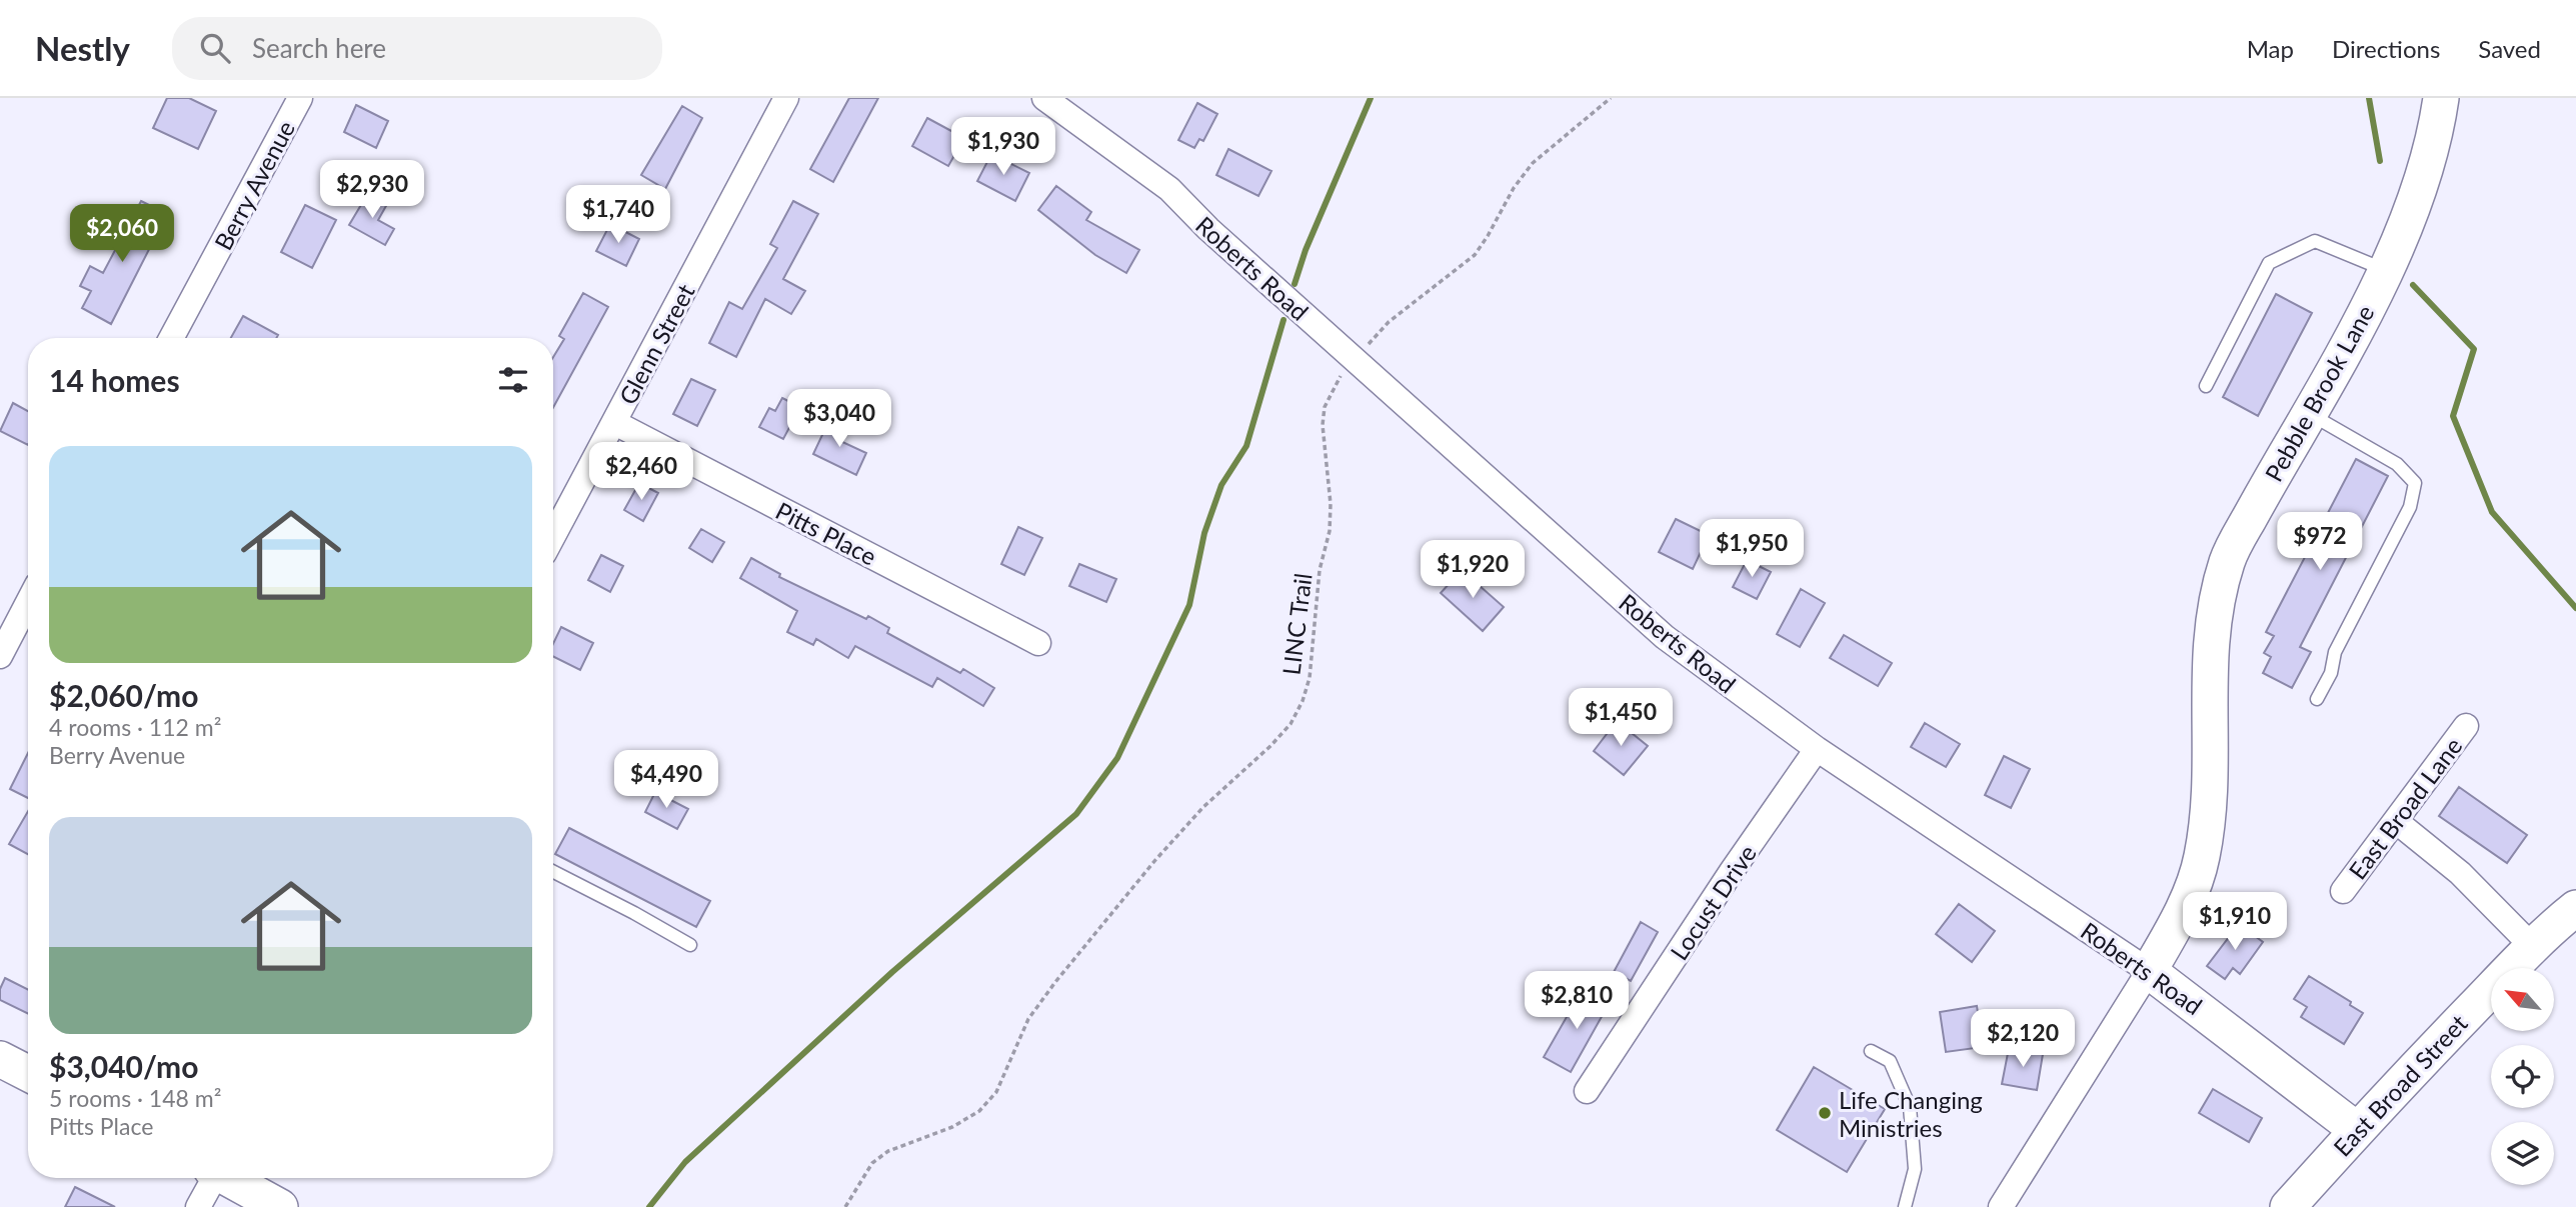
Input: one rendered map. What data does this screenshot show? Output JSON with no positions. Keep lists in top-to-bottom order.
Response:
{
  "streets": {
    "street": [
      "Berry Avenue",
      "Roberts Road",
      "Glenn Street",
      "Pebble Brook Lane",
      "Pitts Place",
      "East Broad Lane",
      "Locust Drive",
      "East Broad Street"
    ],
    "path": ["LINC Trail"]
  },
  "crossings": [
    ["Roberts Road", "Pebble Brook Lane"],
    ["Roberts Road", "LINC Trail"],
    ["Roberts Road", "Locust Drive"],
    ["Roberts Road", "East Broad Street"],
    ["Glenn Street", "Pitts Place"]
  ],
  "places": ["Life Changing Ministries"],
  "north": "top left",
  "page": {
    "header": "Nestly",
    "search": "Search here",
    "nav": ["Map", "Directions", "Saved"],
    "price": [
      "$1,930",
      "$2,930",
      "$1,740",
      "$2,060",
      "$3,040",
      "$2,460",
      "$972",
      "$1,950",
      "$1,920",
      "$1,450",
      "$4,490",
      "$1,910",
      "$2,810",
      "$2,120"
    ],
    "heading": "14 homes",
    "list": [
      {
        "name": "$2,060/mo",
        "note": "4 rooms · 112 m² · Berry Avenue"
      },
      {
        "name": "$3,040/mo",
        "note": "5 rooms · 148 m² · Pitts Place"
      }
    ]
  }
}
